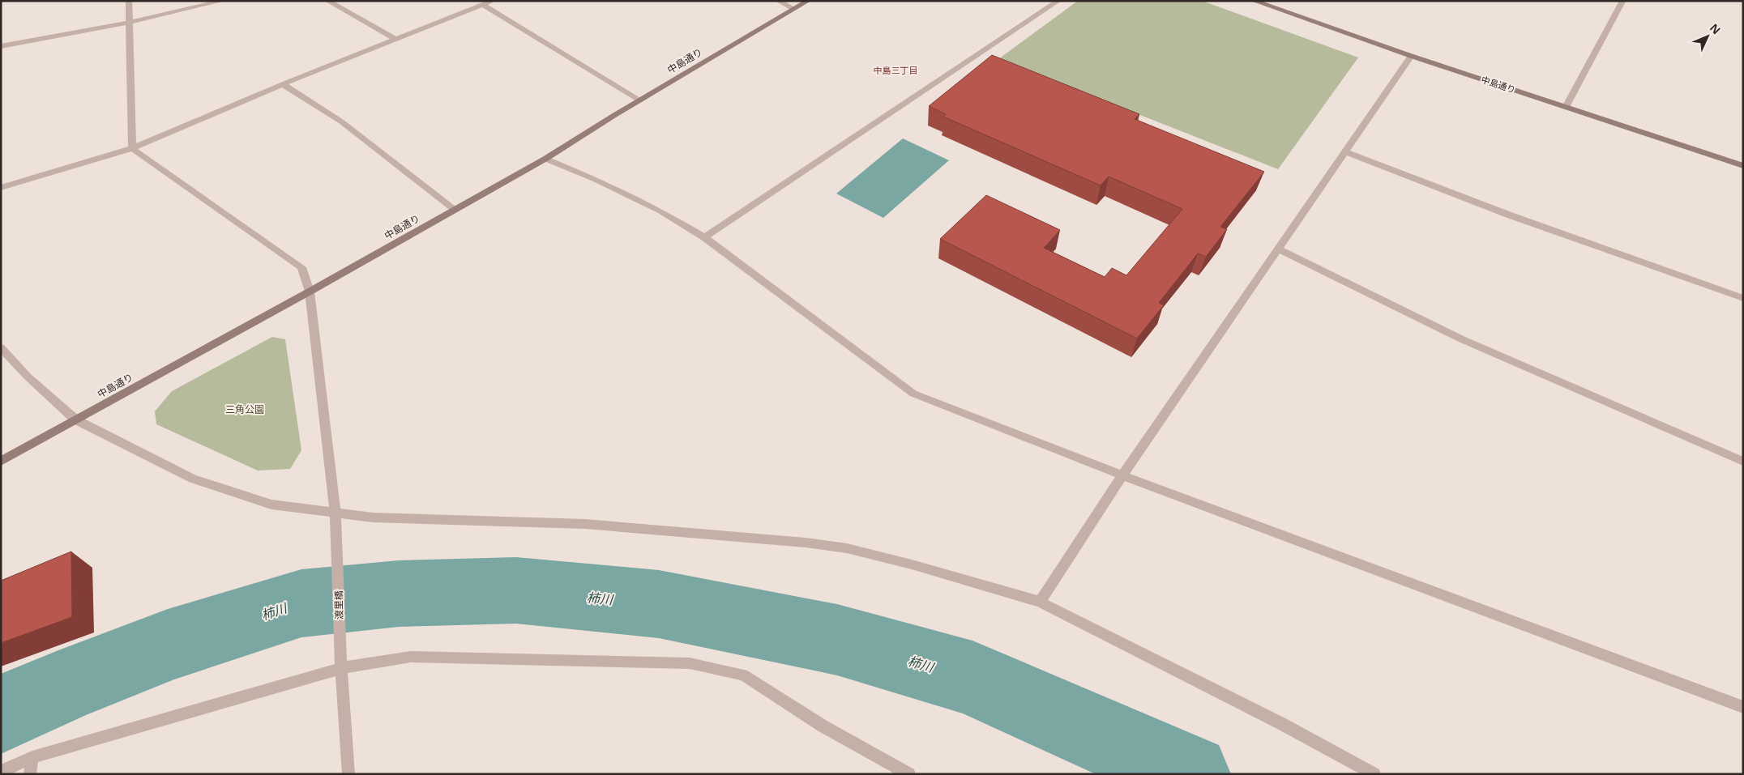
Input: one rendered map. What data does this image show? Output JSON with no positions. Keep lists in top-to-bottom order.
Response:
{
  "streets": {
    "street": ["中島通り", "渡里橋"]
  },
  "crossings": [
    ["中島通り", "渡里橋"]
  ],
  "districts": ["中島三丁目"],
  "water": ["柿川"],
  "parks": ["三角公園"],
  "north": "top right"
}
